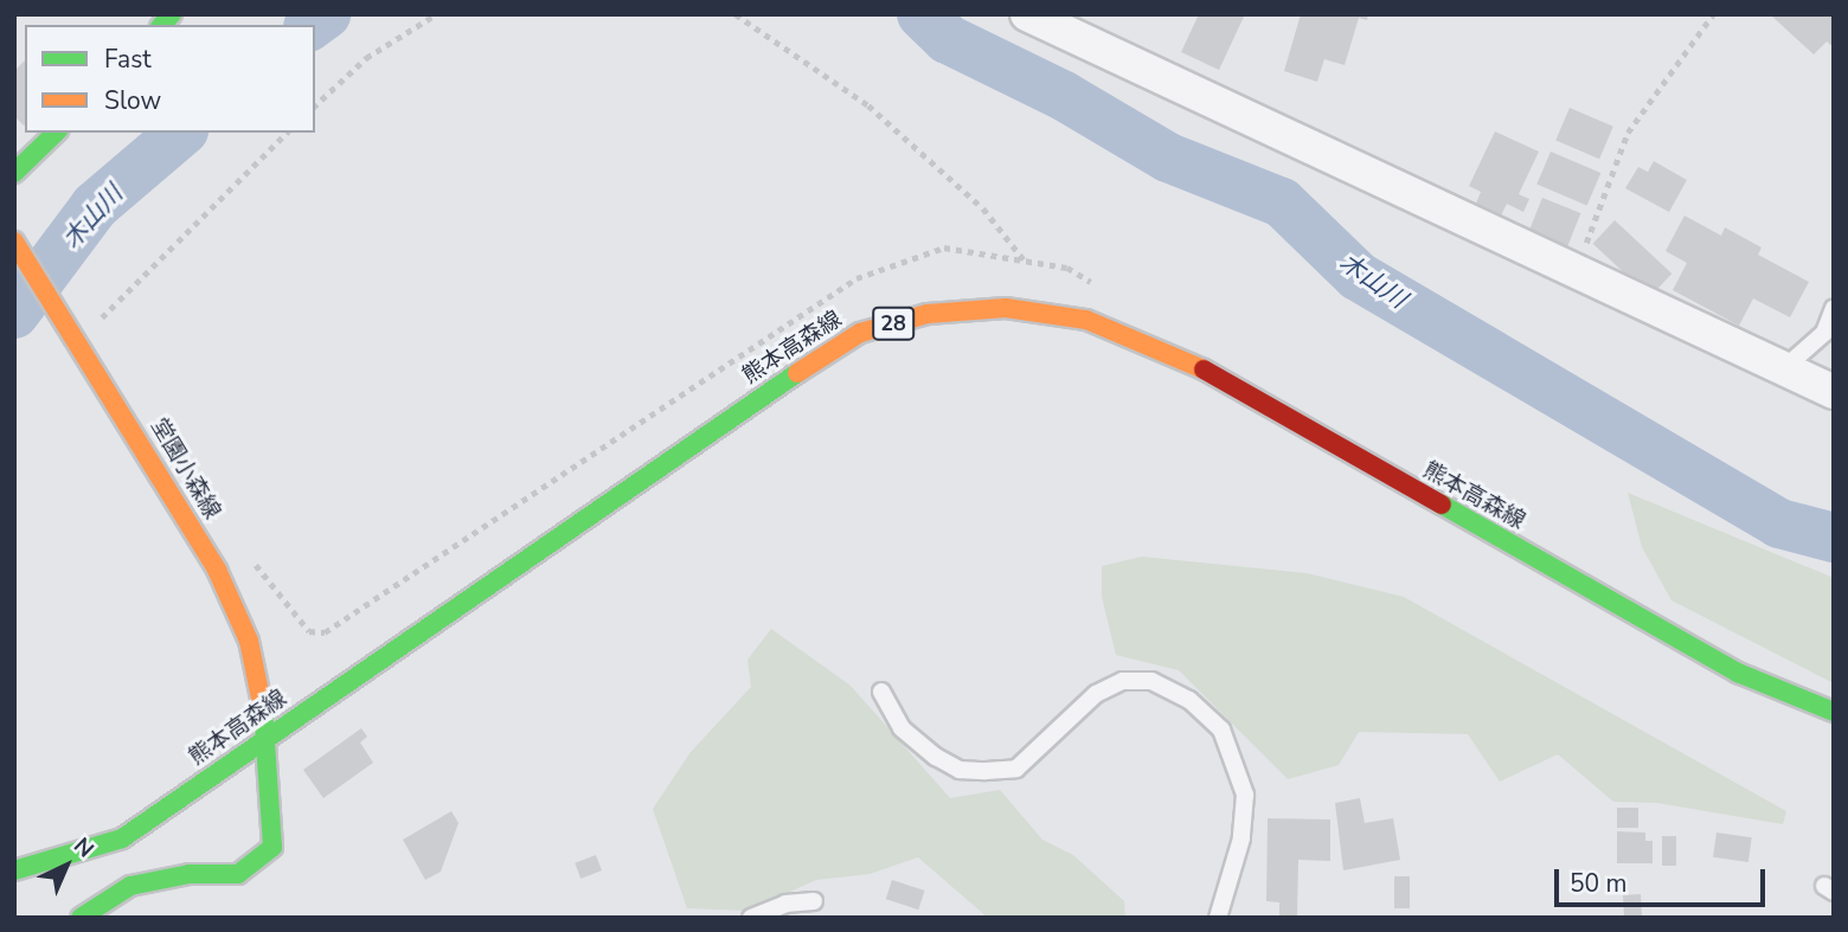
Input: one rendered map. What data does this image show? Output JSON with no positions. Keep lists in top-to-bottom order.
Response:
{
  "streets": {
    "main road": ["28", "熊本高森線", "堂園小森線"]
  },
  "crossings": [
    ["熊本高森線", "堂園小森線"]
  ],
  "water": ["木山川"],
  "legend": ["Fast", "Slow"],
  "scale_bar": "50 m",
  "north": "top right"
}
